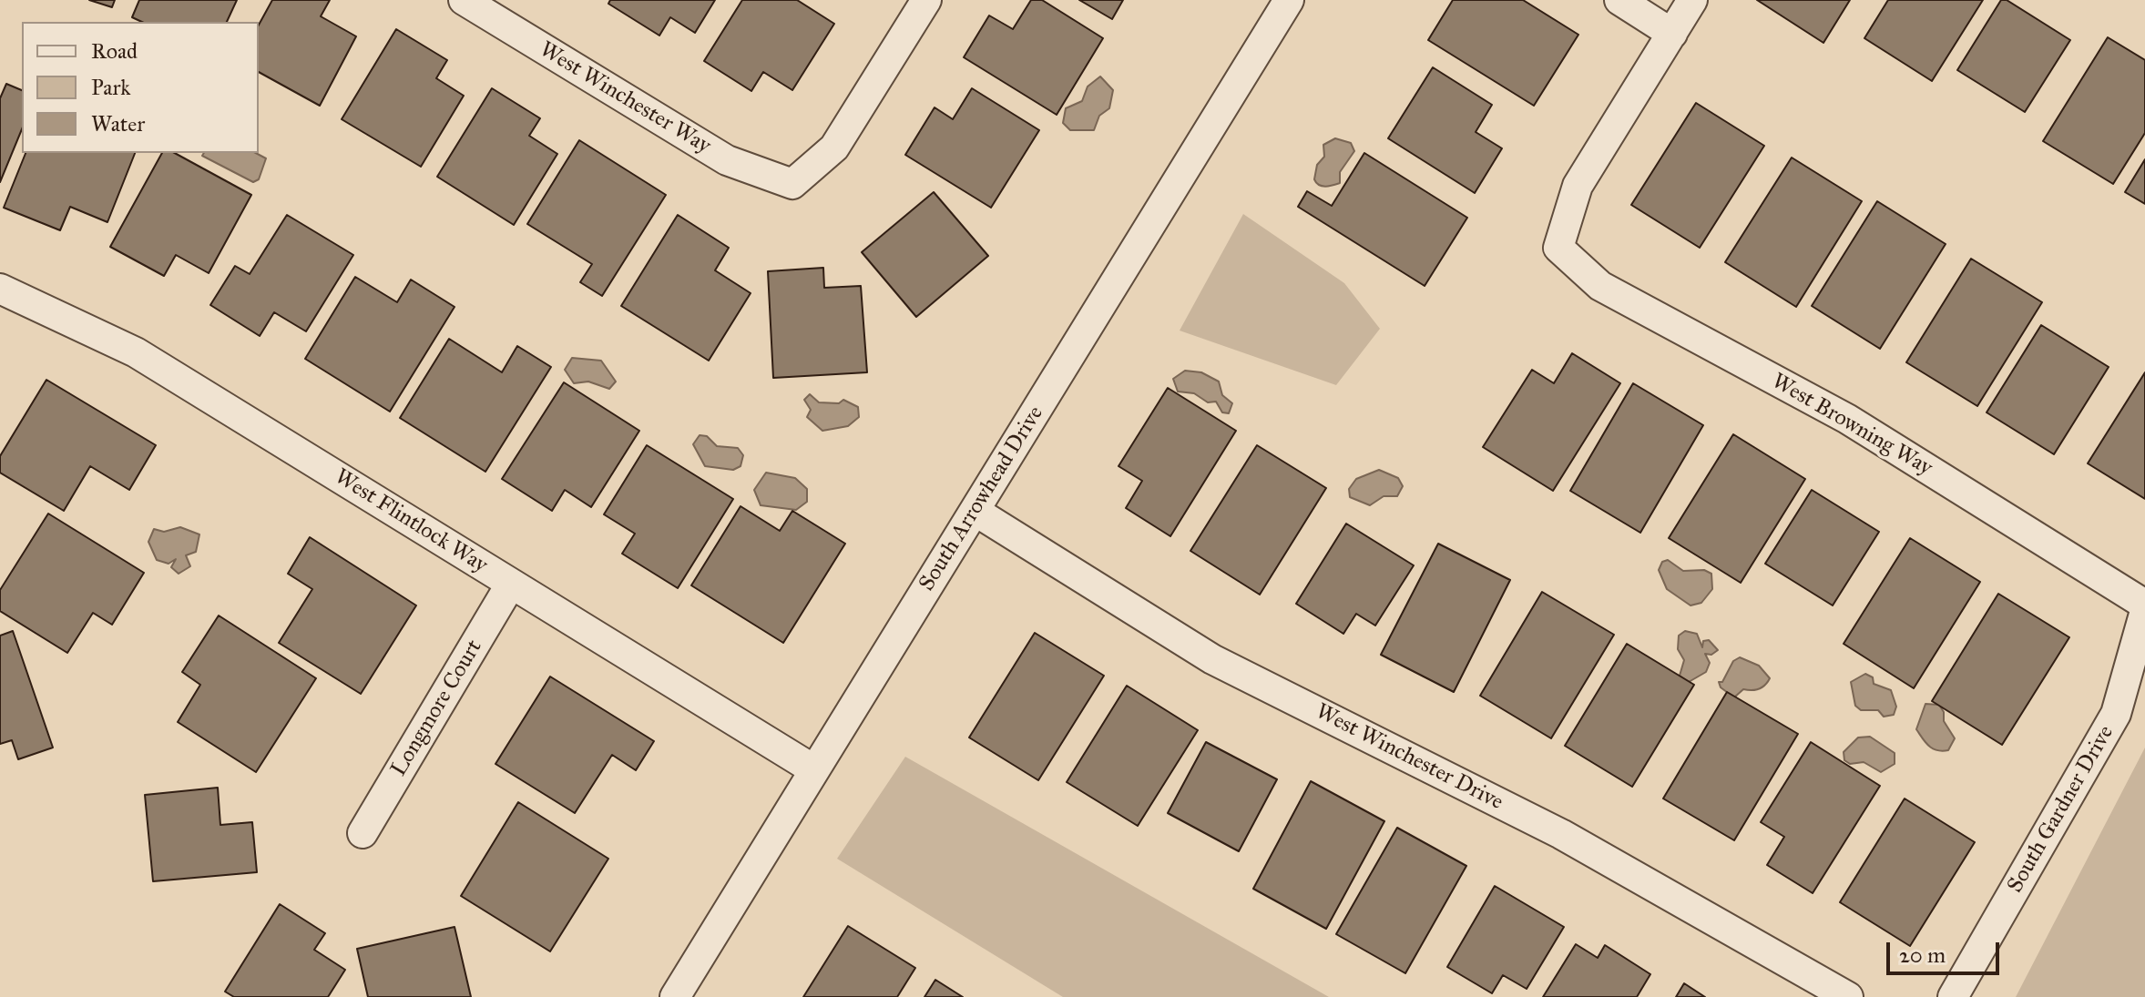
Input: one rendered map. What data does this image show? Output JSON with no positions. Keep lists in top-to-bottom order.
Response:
{
  "streets": {
    "street": [
      "West Winchester Way",
      "West Browning Way",
      "South Arrowhead Drive",
      "West Flintlock Way",
      "Longmore Court",
      "West Winchester Drive",
      "South Gardner Drive"
    ]
  },
  "crossings": [
    ["South Arrowhead Drive", "West Flintlock Way"],
    ["South Arrowhead Drive", "West Winchester Drive"],
    ["West Flintlock Way", "Longmore Court"]
  ],
  "legend": ["Road", "Park", "Water"],
  "scale_bar": "20 m"
}
